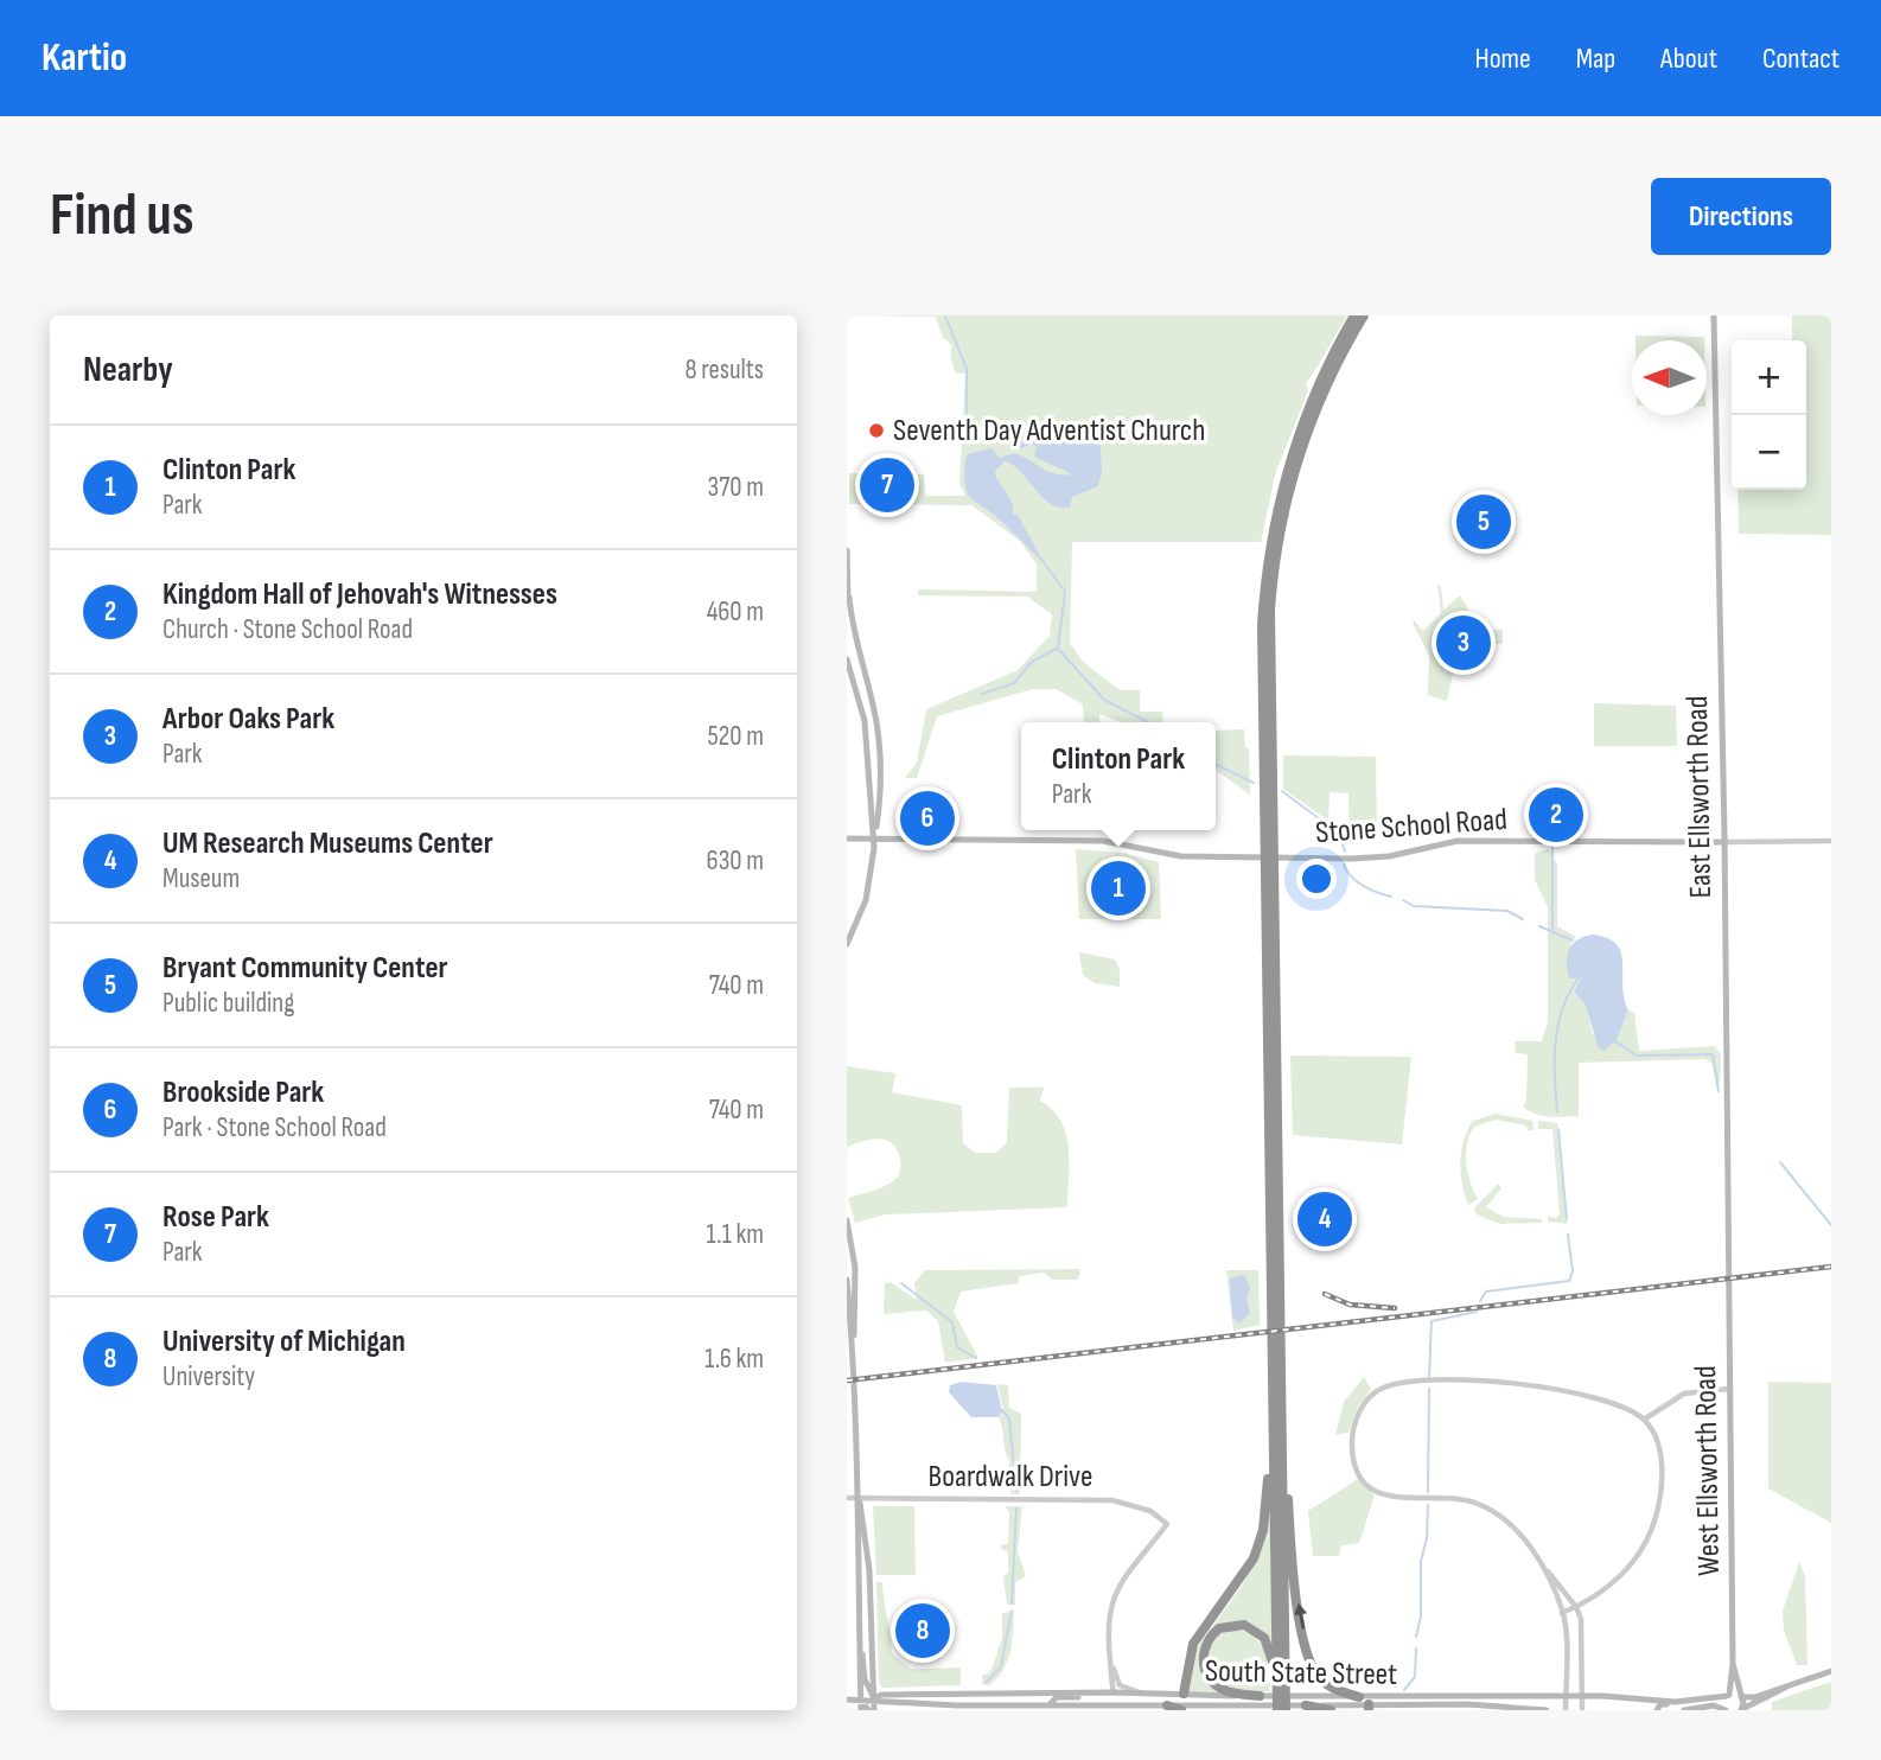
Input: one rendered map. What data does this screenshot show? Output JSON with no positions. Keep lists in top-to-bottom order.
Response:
{
  "streets": {
    "main road": [
      "East Ellsworth Road",
      "Stone School Road",
      "West Ellsworth Road",
      "South State Street"
    ],
    "street": ["Boardwalk Drive"]
  },
  "crossings": [
    ["East Ellsworth Road", "Stone School Road"],
    ["East Ellsworth Road", "West Ellsworth Road"],
    ["West Ellsworth Road", "South State Street"]
  ],
  "places": ["Seventh Day Adventist Church"],
  "north": "left",
  "page": {
    "header": "Kartio",
    "nav": [
      "Home",
      "Map",
      "About",
      "Contact"
    ],
    "buttons": "Directions",
    "title": "Find us",
    "heading": ["Nearby", "8 results"],
    "map_buttons": ["+", "−"],
    "list": [
      {
        "mark": "1",
        "name": "Clinton Park",
        "note": "Park",
        "value": "370 m"
      },
      {
        "mark": "2",
        "name": "Kingdom Hall of Jehovah's Witnesses",
        "note": "Church · Stone School Road",
        "value": "460 m"
      },
      {
        "mark": "3",
        "name": "Arbor Oaks Park",
        "note": "Park",
        "value": "520 m"
      },
      {
        "mark": "4",
        "name": "UM Research Museums Center",
        "note": "Museum",
        "value": "630 m"
      },
      {
        "mark": "5",
        "name": "Bryant Community Center",
        "note": "Public building",
        "value": "740 m"
      },
      {
        "mark": "6",
        "name": "Brookside Park",
        "note": "Park · Stone School Road",
        "value": "740 m"
      },
      {
        "mark": "7",
        "name": "Rose Park",
        "note": "Park",
        "value": "1.1 km"
      },
      {
        "mark": "8",
        "name": "University of Michigan",
        "note": "University",
        "value": "1.6 km"
      }
    ],
    "pins": [
      "7",
      "5",
      "3",
      "2",
      "6",
      "1",
      "4",
      "8"
    ],
    "popup": ["Clinton Park", "Park"]
  }
}
